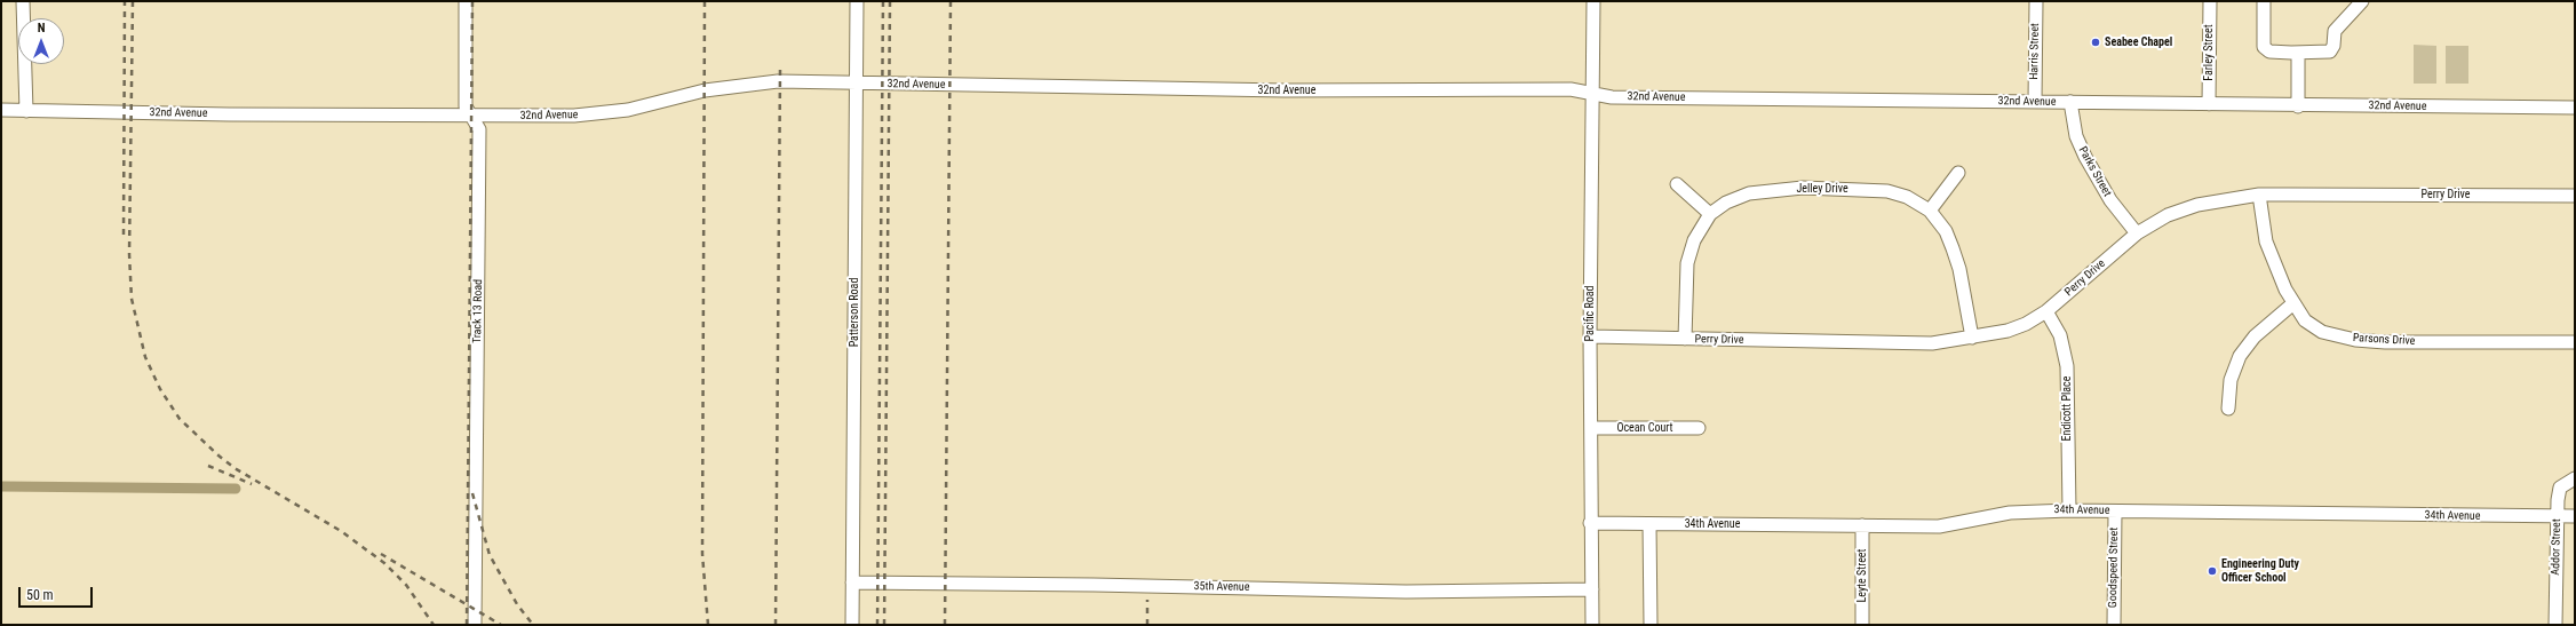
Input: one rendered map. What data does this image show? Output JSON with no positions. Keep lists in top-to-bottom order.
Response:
{
  "streets": {
    "street": [
      "Harris Street",
      "Farley Street",
      "32nd Avenue",
      "Parks Street",
      "Jelley Drive",
      "Perry Drive",
      "Track 13 Road",
      "Patterson Road",
      "Pacific Road",
      "Parsons Drive",
      "Endicott Place",
      "Ocean Court",
      "34th Avenue",
      "Addor Street",
      "Goodspeed Street",
      "Leyte Street",
      "35th Avenue"
    ]
  },
  "crossings": [
    ["Harris Street", "32nd Avenue"],
    ["Farley Street", "32nd Avenue"],
    ["32nd Avenue", "Parks Street"],
    ["32nd Avenue", "Track 13 Road"],
    ["32nd Avenue", "Patterson Road"],
    ["32nd Avenue", "Pacific Road"],
    ["Parks Street", "Perry Drive"],
    ["Jelley Drive", "Perry Drive"],
    ["Perry Drive", "Pacific Road"],
    ["Perry Drive", "Parsons Drive"],
    ["Perry Drive", "Endicott Place"],
    ["Patterson Road", "35th Avenue"],
    ["Pacific Road", "Ocean Court"],
    ["Pacific Road", "34th Avenue"],
    ["Pacific Road", "35th Avenue"],
    ["Endicott Place", "34th Avenue"],
    ["34th Avenue", "Addor Street"],
    ["34th Avenue", "Goodspeed Street"],
    ["34th Avenue", "Leyte Street"]
  ],
  "places": ["Seabee Chapel", "Engineering Duty Officer School"],
  "scale_bar": "50 m",
  "north": "top"
}
